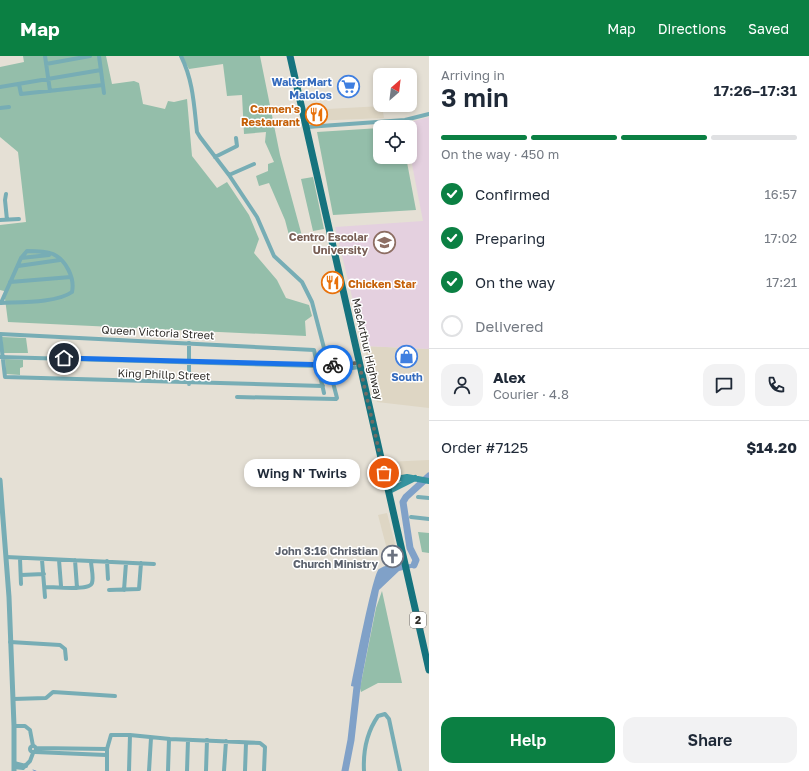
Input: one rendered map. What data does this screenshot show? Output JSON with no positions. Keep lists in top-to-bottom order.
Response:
{
  "streets": {
    "highway": ["MacArthur Highway", "2"],
    "street": ["Queen Victoria Street", "King Phillp Street"]
  },
  "places": {
    "supermarket": ["WalterMart Malolos"],
    "restaurant": ["Carmen's Restaurant", "Chicken Star"],
    "school or university": ["Centro Escolar University"],
    "shop": ["South"],
    "other": ["Wing N' Twirls"],
    "church": ["John 3:16 Christian Church Ministry"]
  },
  "north": "top right",
  "page": {
    "header": "Map",
    "nav": ["Map", "Directions", "Saved"],
    "heading": ["3 min", "Arriving in", "17:26–17:31"],
    "panel": [
      "Alex",
      "Courier · 4.8",
      "Order #7125",
      "$14.20"
    ],
    "bar": "On the way · 450 m",
    "list": [
      ["Confirmed", "16:57"],
      ["Preparing", "17:02"],
      ["On the way", "17:21"],
      "Delivered"
    ],
    "bubble": "Wing N' Twirls",
    "buttons": ["Help", "Share"]
  }
}
